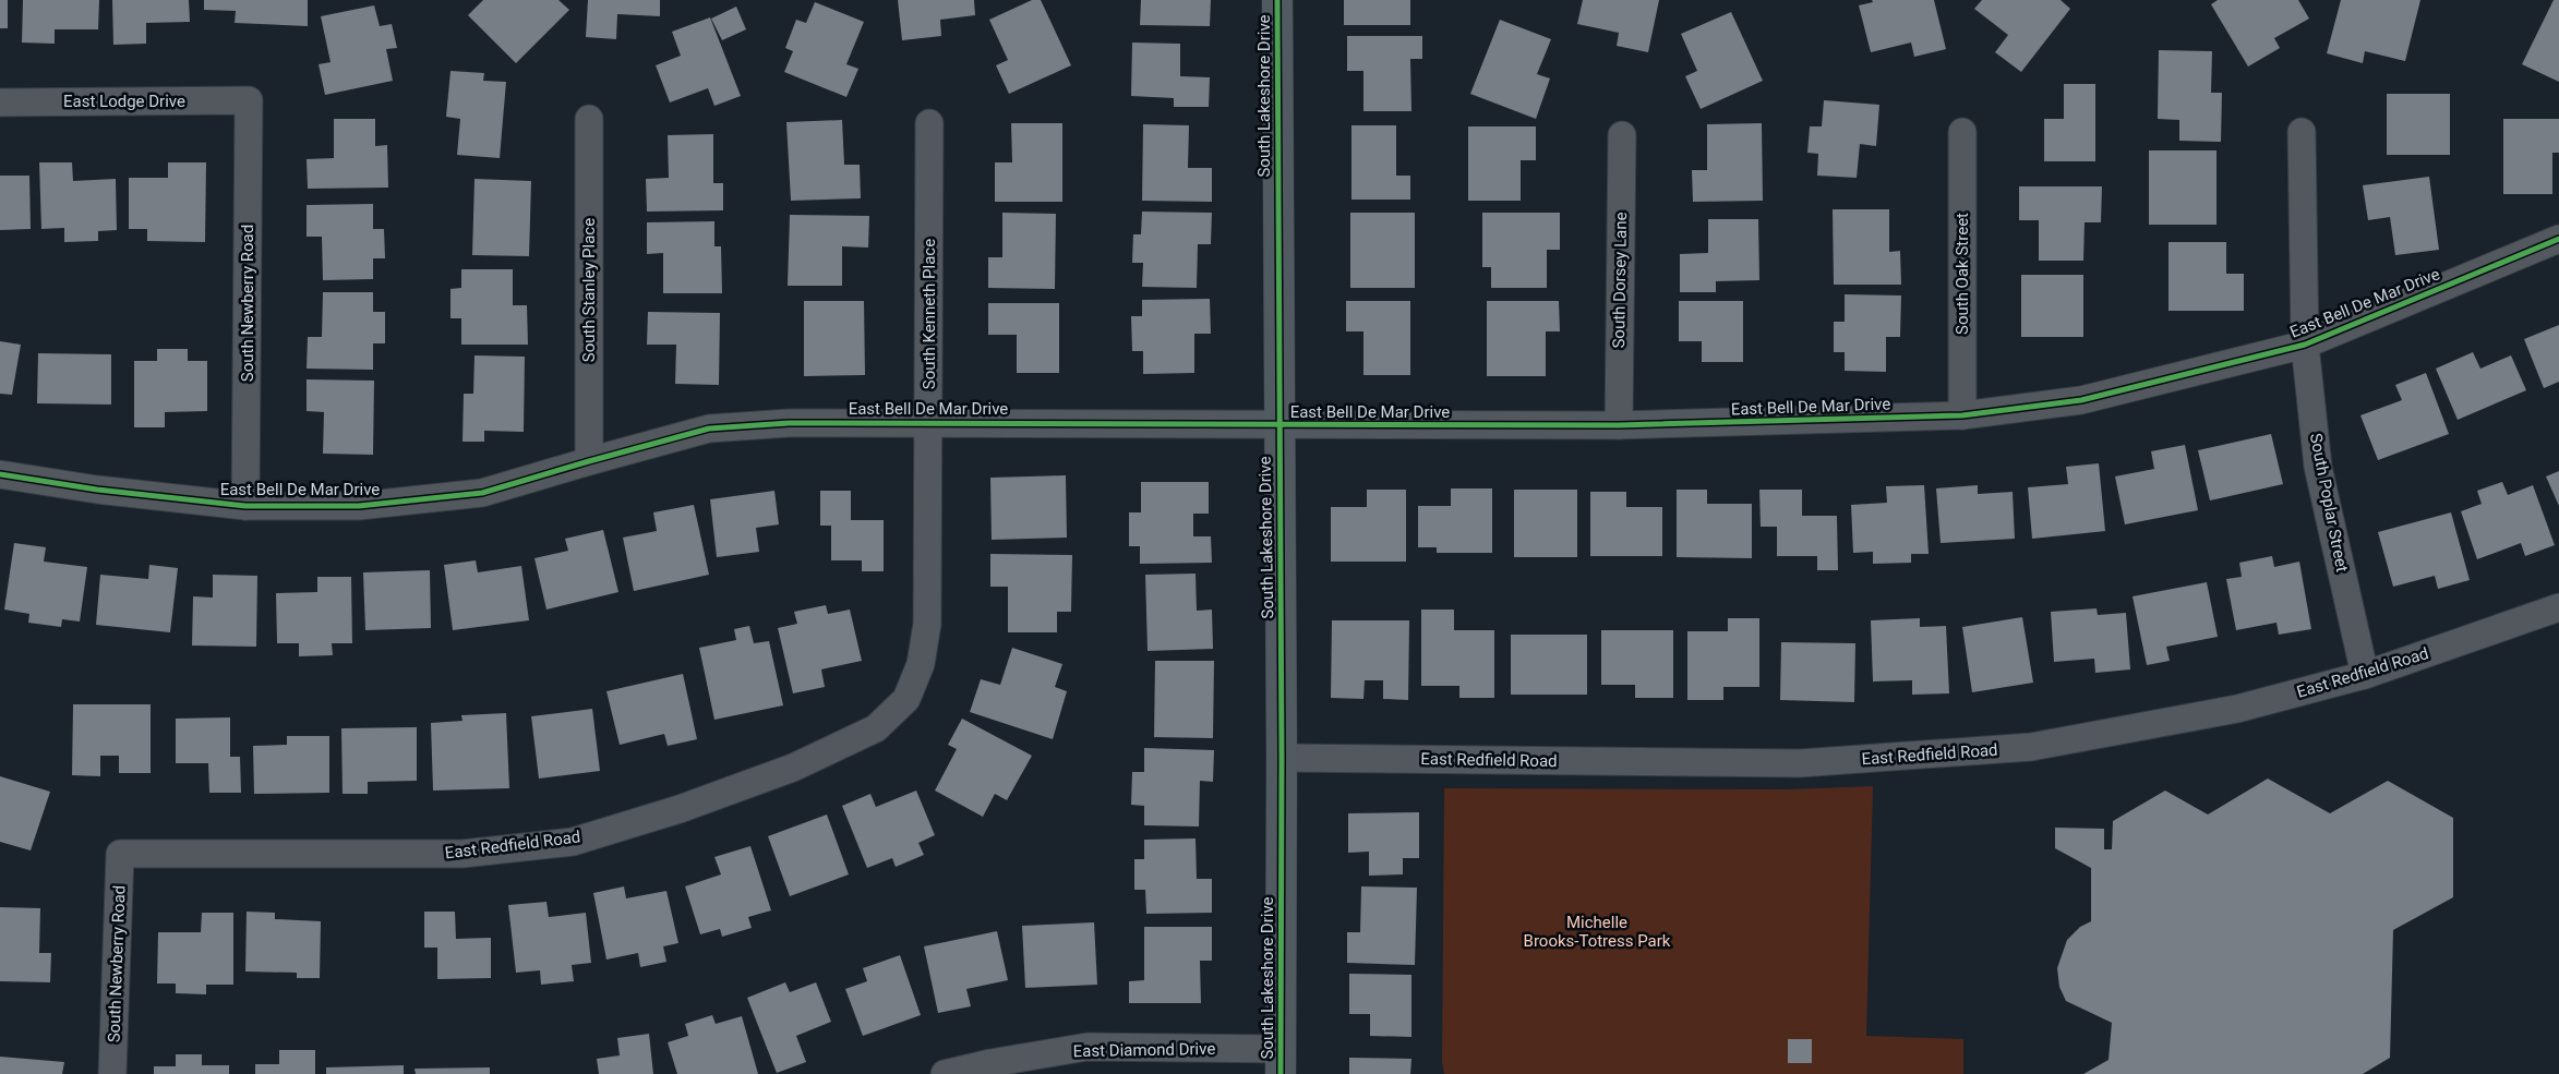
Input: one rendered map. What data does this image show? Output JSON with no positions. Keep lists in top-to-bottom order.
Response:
{
  "streets": {
    "street": [
      "South Lakeshore Drive",
      "East Lodge Drive",
      "South Oak Street",
      "South Dorsey Lane",
      "South Stanley Place",
      "South Newberry Road",
      "East Bell De Mar Drive",
      "South Kenneth Place",
      "South Poplar Street",
      "East Redfield Road",
      "East Diamond Drive"
    ]
  },
  "crossings": [
    ["South Lakeshore Drive", "East Bell De Mar Drive"],
    ["South Lakeshore Drive", "East Redfield Road"],
    ["South Lakeshore Drive", "East Diamond Drive"],
    ["East Lodge Drive", "South Newberry Road"],
    ["South Oak Street", "East Bell De Mar Drive"],
    ["South Dorsey Lane", "East Bell De Mar Drive"],
    ["South Stanley Place", "East Bell De Mar Drive"],
    ["South Newberry Road", "East Bell De Mar Drive"],
    ["South Newberry Road", "East Redfield Road"],
    ["East Bell De Mar Drive", "South Kenneth Place"],
    ["East Bell De Mar Drive", "South Poplar Street"],
    ["South Kenneth Place", "East Redfield Road"],
    ["South Poplar Street", "East Redfield Road"]
  ],
  "parks": ["Michelle Brooks-Totress Park"]
}
